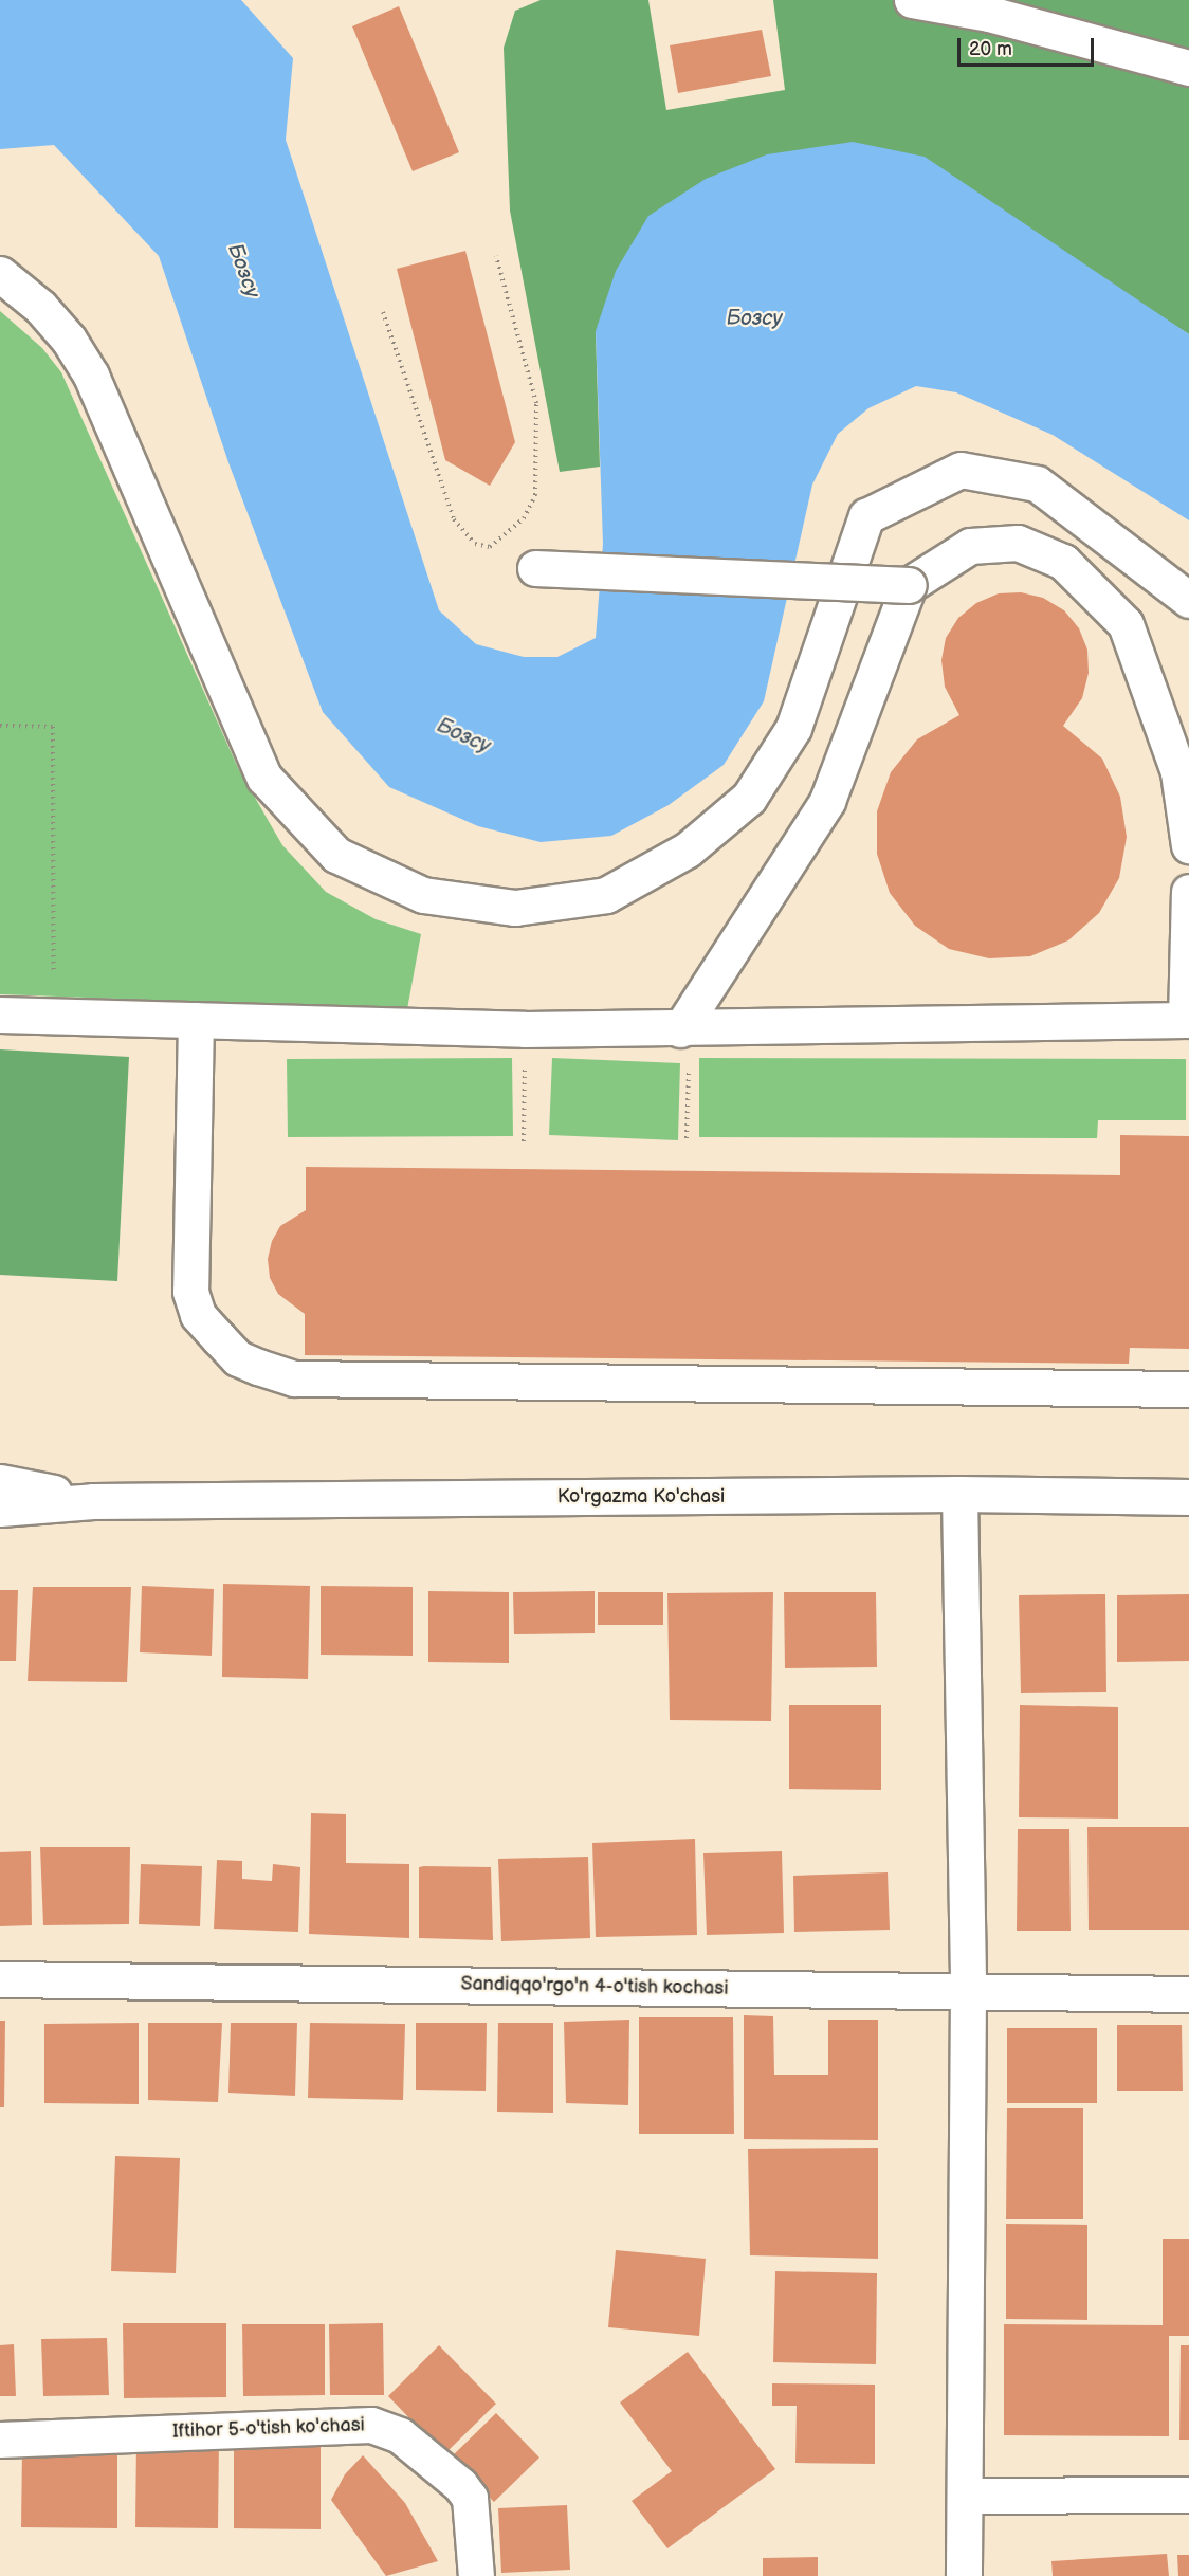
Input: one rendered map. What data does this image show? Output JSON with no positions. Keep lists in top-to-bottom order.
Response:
{
  "streets": {
    "street": ["Ko'rgazma Ko'chasi", "Sandiqqo'rgo'n 4-o'tish kochasi", "Iftihor 5-o'tish ko'chasi"]
  },
  "water": ["Бозсу"],
  "scale_bar": "20 m"
}
